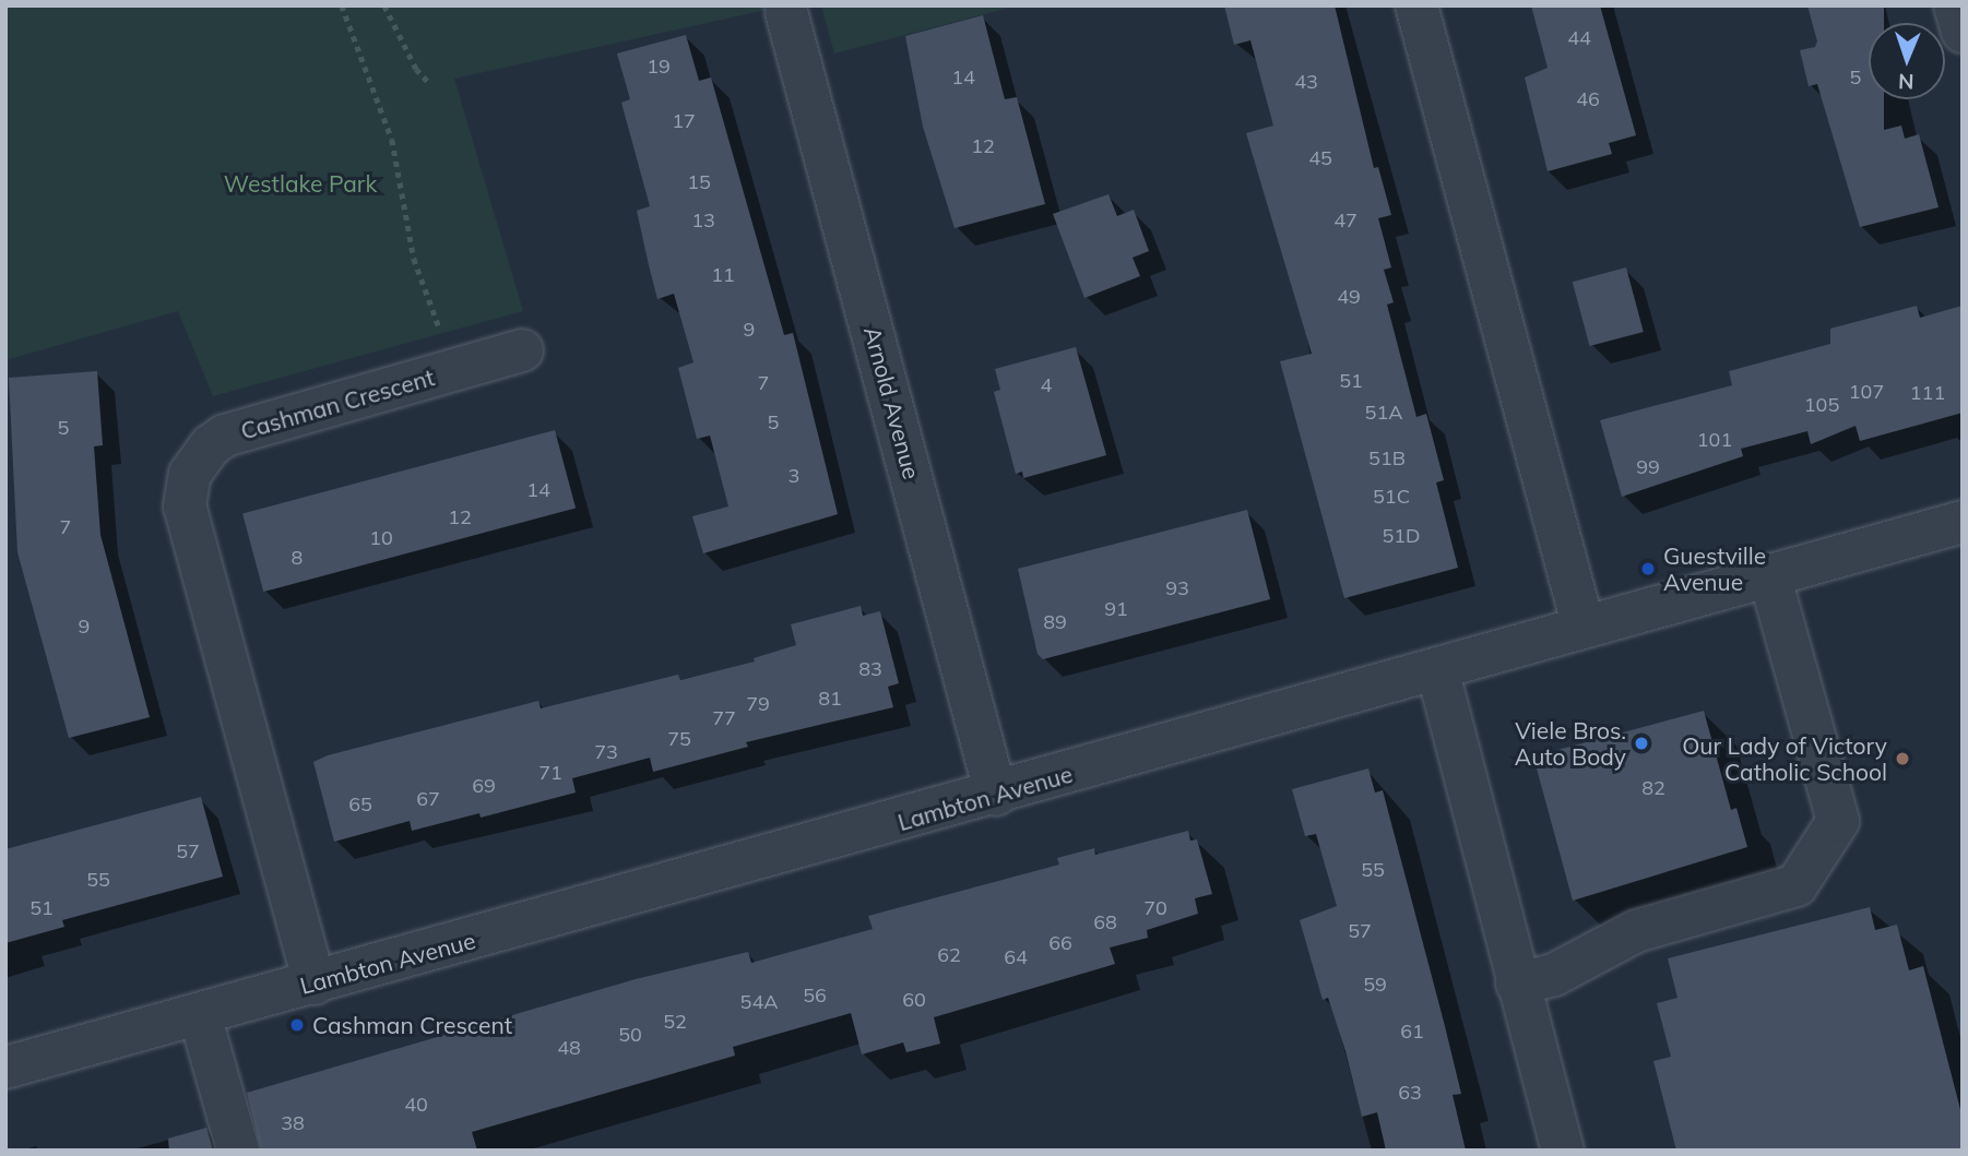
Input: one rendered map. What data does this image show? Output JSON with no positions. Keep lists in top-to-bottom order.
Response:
{
  "streets": {
    "street": ["Arnold Avenue", "Cashman Crescent", "Lambton Avenue"]
  },
  "crossings": [
    ["Arnold Avenue", "Lambton Avenue"],
    ["Cashman Crescent", "Lambton Avenue"]
  ],
  "parks": ["Westlake Park"],
  "places": [
    "Guestville Avenue",
    "Viele Bros. Auto Body",
    "Our Lady of Victory Catholic School",
    "Cashman Crescent"
  ],
  "house_numbers": [
    "44",
    "19",
    "14",
    "5",
    "43",
    "46",
    "17",
    "12",
    "45",
    "15",
    "13",
    "47",
    "11",
    "49",
    "9",
    "51",
    "7",
    "4",
    "107",
    "111",
    "105",
    "51A",
    "5",
    "5",
    "101",
    "51B",
    "99",
    "3",
    "14",
    "51C",
    "12",
    "7",
    "51D",
    "10",
    "8",
    "93",
    "91",
    "89",
    "9",
    "83",
    "81",
    "79",
    "77",
    "75",
    "73",
    "71",
    "69",
    "82",
    "67",
    "65",
    "57",
    "55",
    "55",
    "51",
    "70",
    "68",
    "57",
    "66",
    "62",
    "64",
    "59",
    "56",
    "60",
    "54A",
    "52",
    "61",
    "50",
    "48",
    "63",
    "40",
    "38"
  ],
  "north": "bottom"
}
